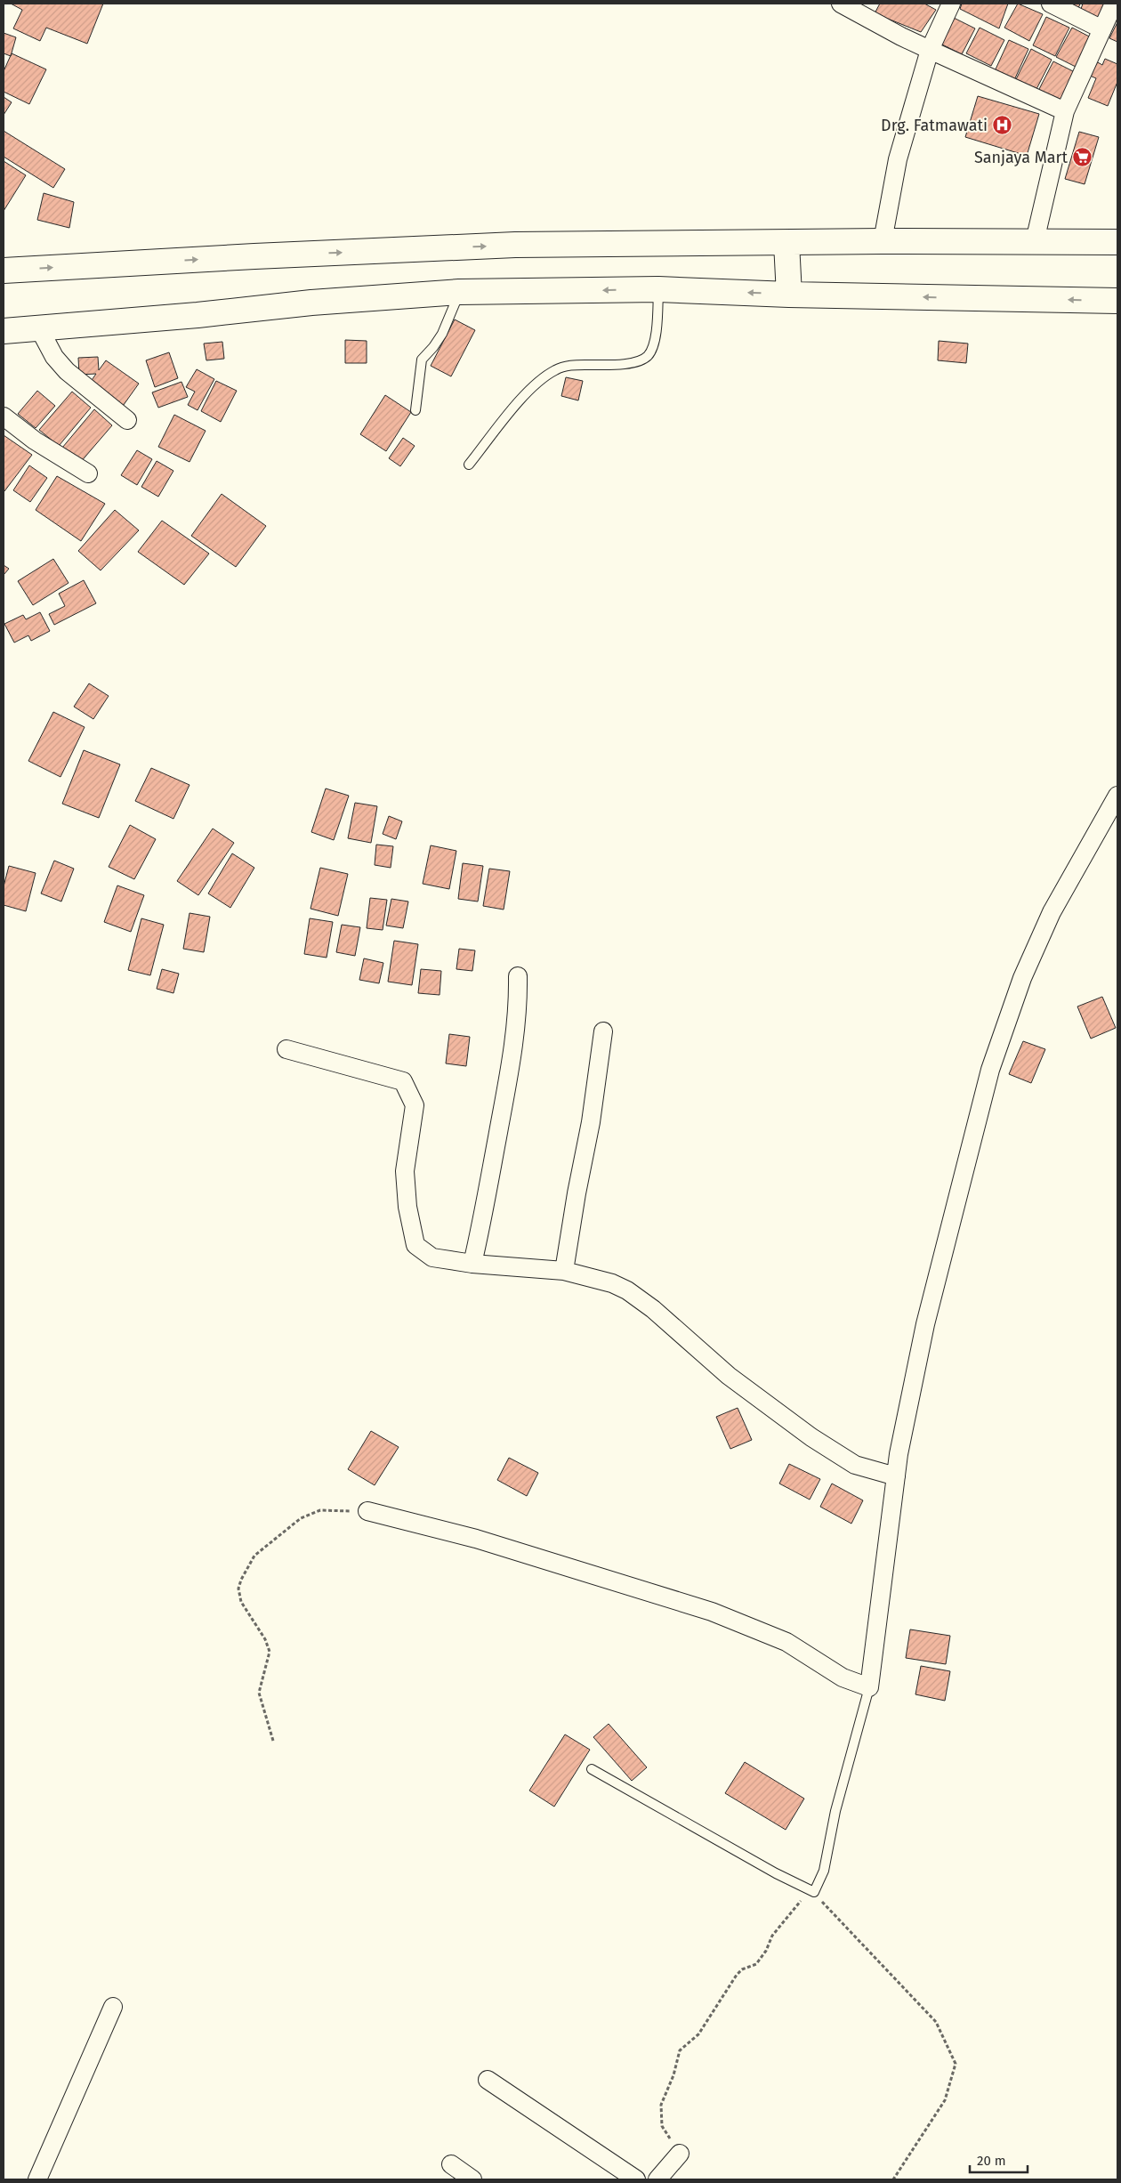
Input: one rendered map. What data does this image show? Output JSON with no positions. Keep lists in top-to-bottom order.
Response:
{
  "places": {
    "hospital": ["Drg. Fatmawati"],
    "supermarket": ["Sanjaya Mart"]
  },
  "scale_bar": "20 m"
}
